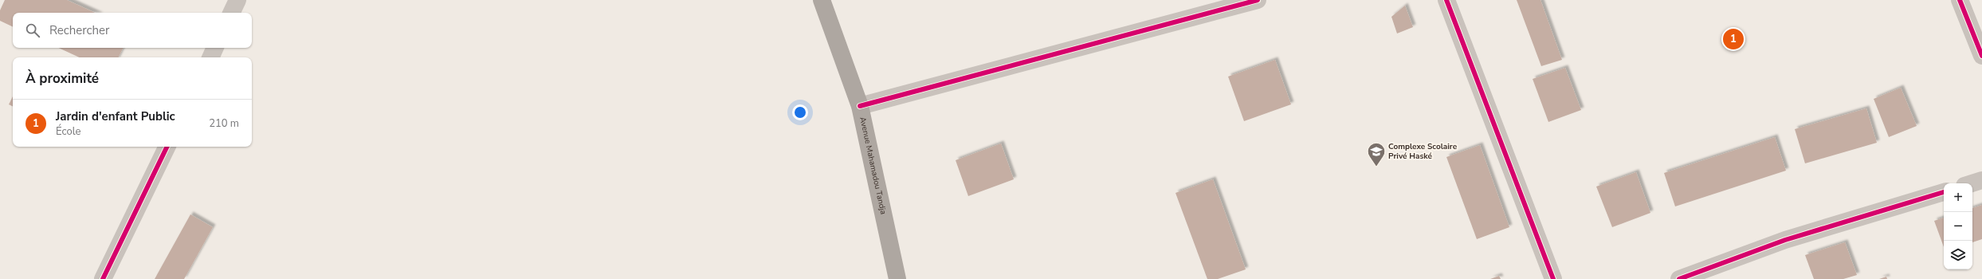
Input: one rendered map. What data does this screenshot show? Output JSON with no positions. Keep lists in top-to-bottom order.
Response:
{
  "streets": {
    "main road": ["Avenue Mahamadou Tandja"]
  },
  "places": {
    "school or university": ["Complexe Scolaire Privé Haské"]
  },
  "page": {
    "search": "Rechercher",
    "pins": "1",
    "heading": "À proximité",
    "list": [
      {
        "mark": "1",
        "name": "Jardin d'enfant Public",
        "note": "École",
        "value": "210 m"
      }
    ],
    "map_buttons": ["+", "−"]
  }
}
